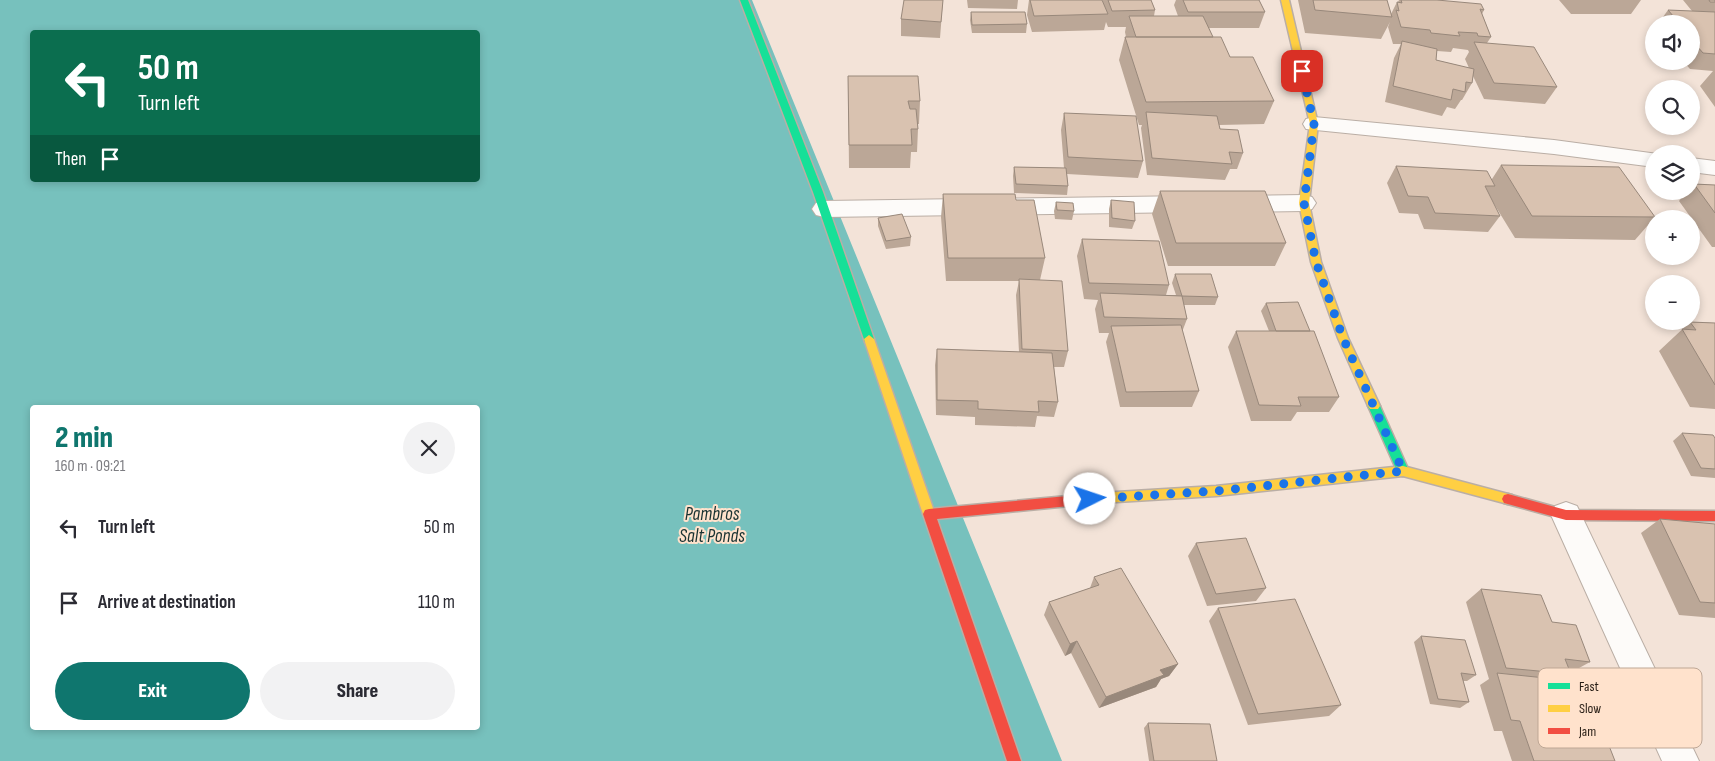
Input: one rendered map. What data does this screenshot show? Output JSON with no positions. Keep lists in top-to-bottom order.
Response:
{
  "water": ["Pambros Salt Ponds"],
  "legend": ["Fast", "Slow", "Jam"],
  "page": {
    "map_buttons": ["+", "−"],
    "turn": ["50 m", "Turn left"],
    "then": "Then",
    "heading": ["2 min", "160 m · 09:21"],
    "list": [
      {
        "name": "Turn left",
        "value": "50 m"
      },
      {
        "name": "Arrive at destination",
        "value": "110 m"
      }
    ],
    "buttons": ["Exit", "Share"]
  }
}
